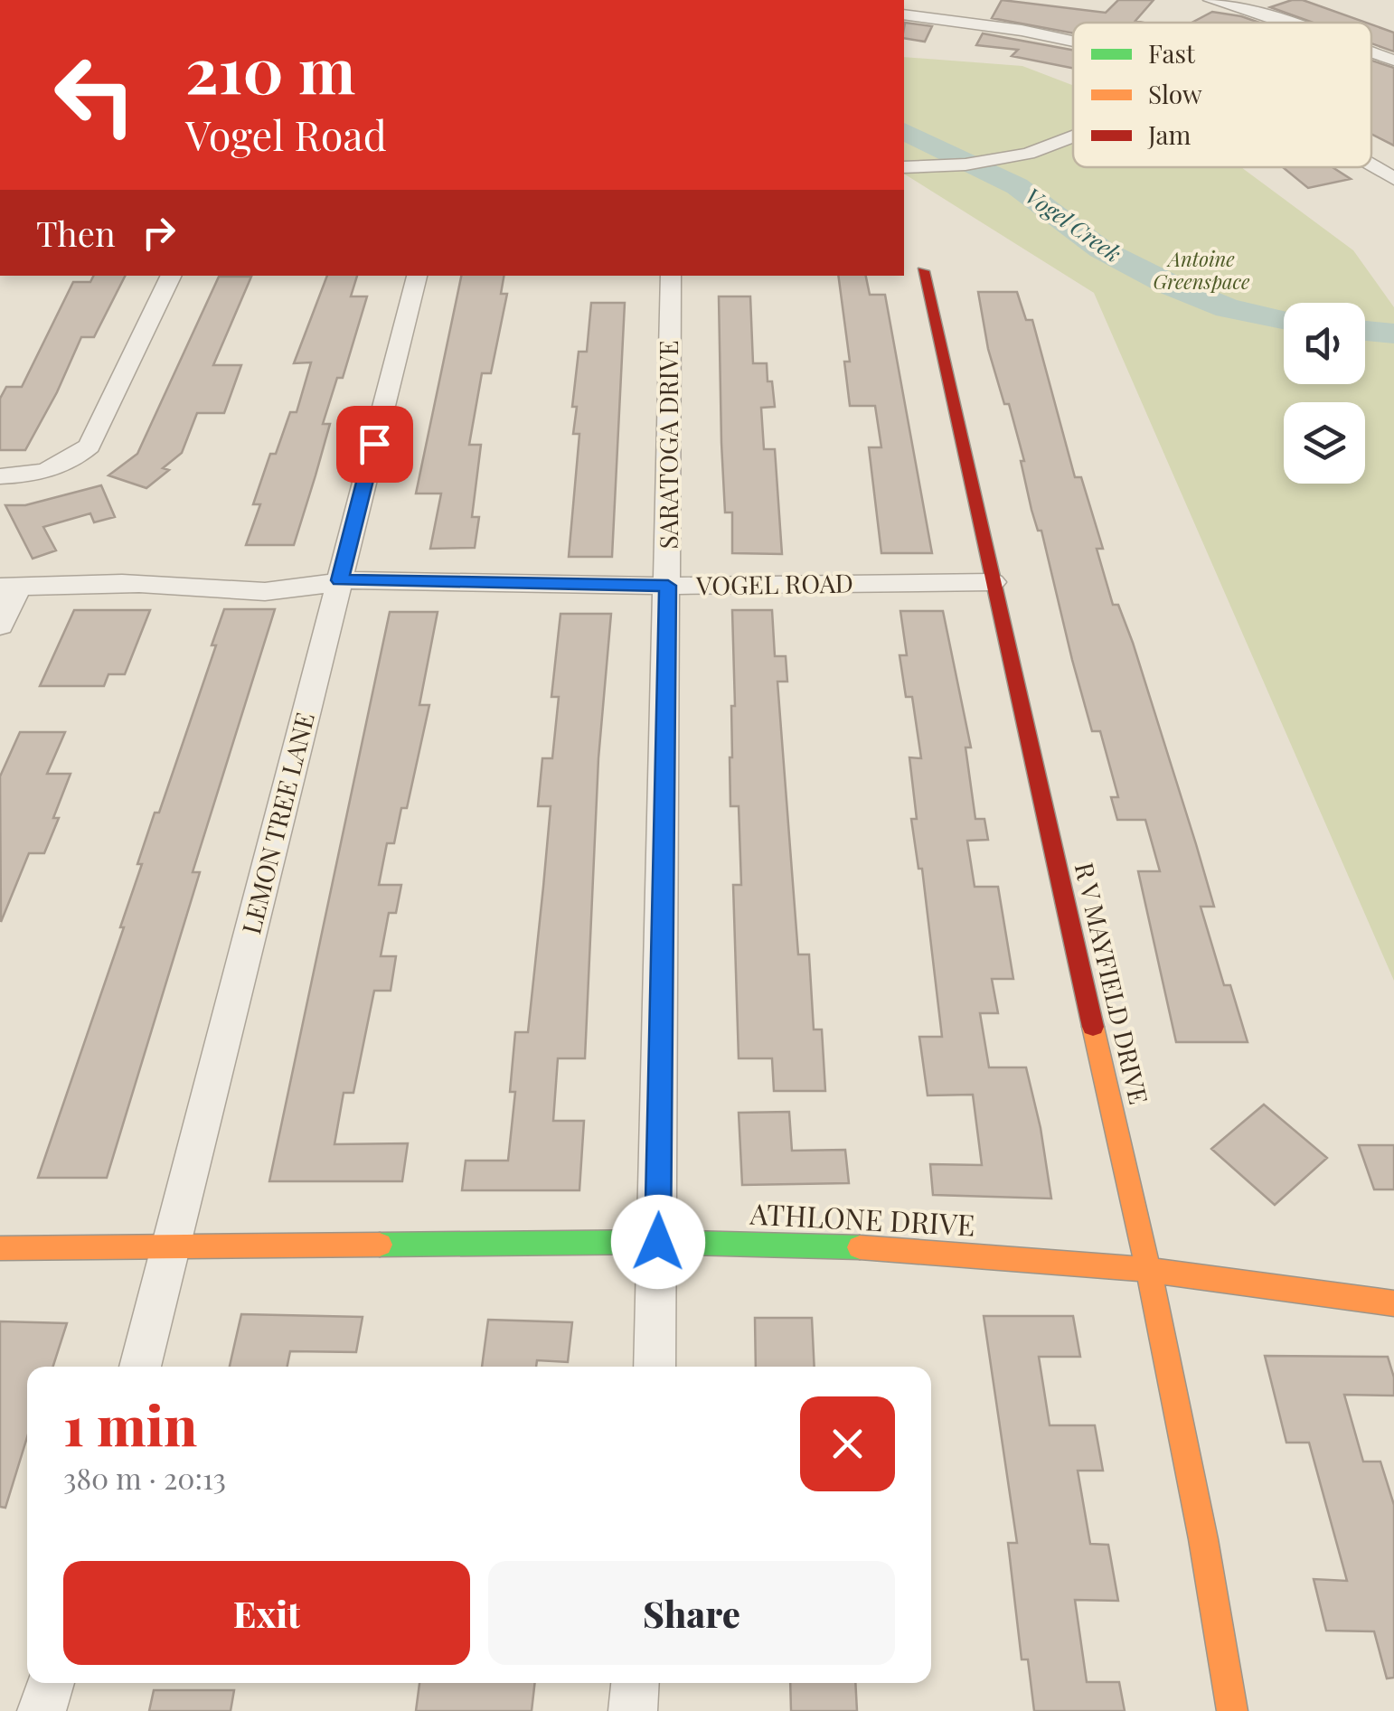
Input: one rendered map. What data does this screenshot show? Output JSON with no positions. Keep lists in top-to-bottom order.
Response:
{
  "streets": {
    "street": [
      "SARATOGA DRIVE",
      "VOGEL ROAD",
      "LEMON TREE LANE",
      "R V MAYFIELD DRIVE",
      "ATHLONE DRIVE"
    ]
  },
  "crossings": [
    ["SARATOGA DRIVE", "VOGEL ROAD"],
    ["SARATOGA DRIVE", "ATHLONE DRIVE"],
    ["VOGEL ROAD", "LEMON TREE LANE"],
    ["VOGEL ROAD", "R V MAYFIELD DRIVE"],
    ["LEMON TREE LANE", "ATHLONE DRIVE"],
    ["R V MAYFIELD DRIVE", "ATHLONE DRIVE"]
  ],
  "water": ["Vogel Creek"],
  "parks": ["Antoine Greenspace"],
  "legend": ["Fast", "Slow", "Jam"],
  "page": {
    "turn": ["210 m", "Vogel Road"],
    "then": "Then",
    "heading": ["1 min", "380 m · 20:13"],
    "buttons": ["Exit", "Share"]
  }
}
